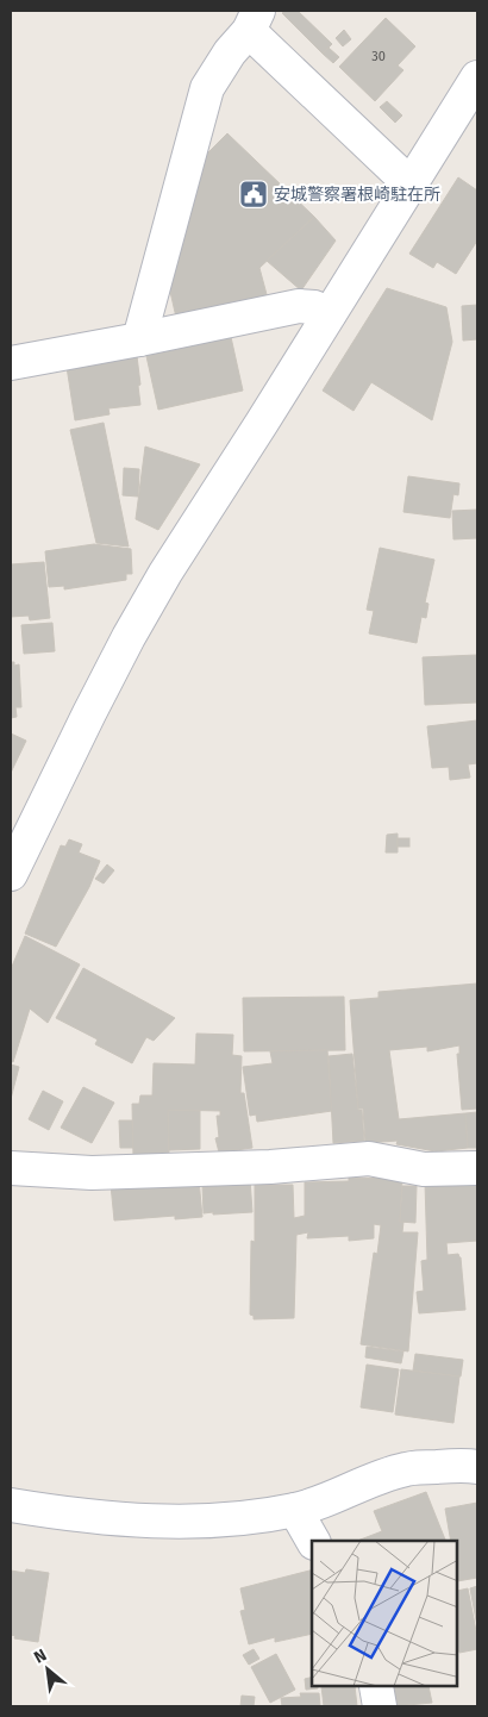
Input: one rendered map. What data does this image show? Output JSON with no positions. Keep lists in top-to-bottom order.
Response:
{
  "places": {
    "public building": ["安城警察署根崎駐在所"]
  },
  "house_numbers": ["30"],
  "north": "top left"
}
